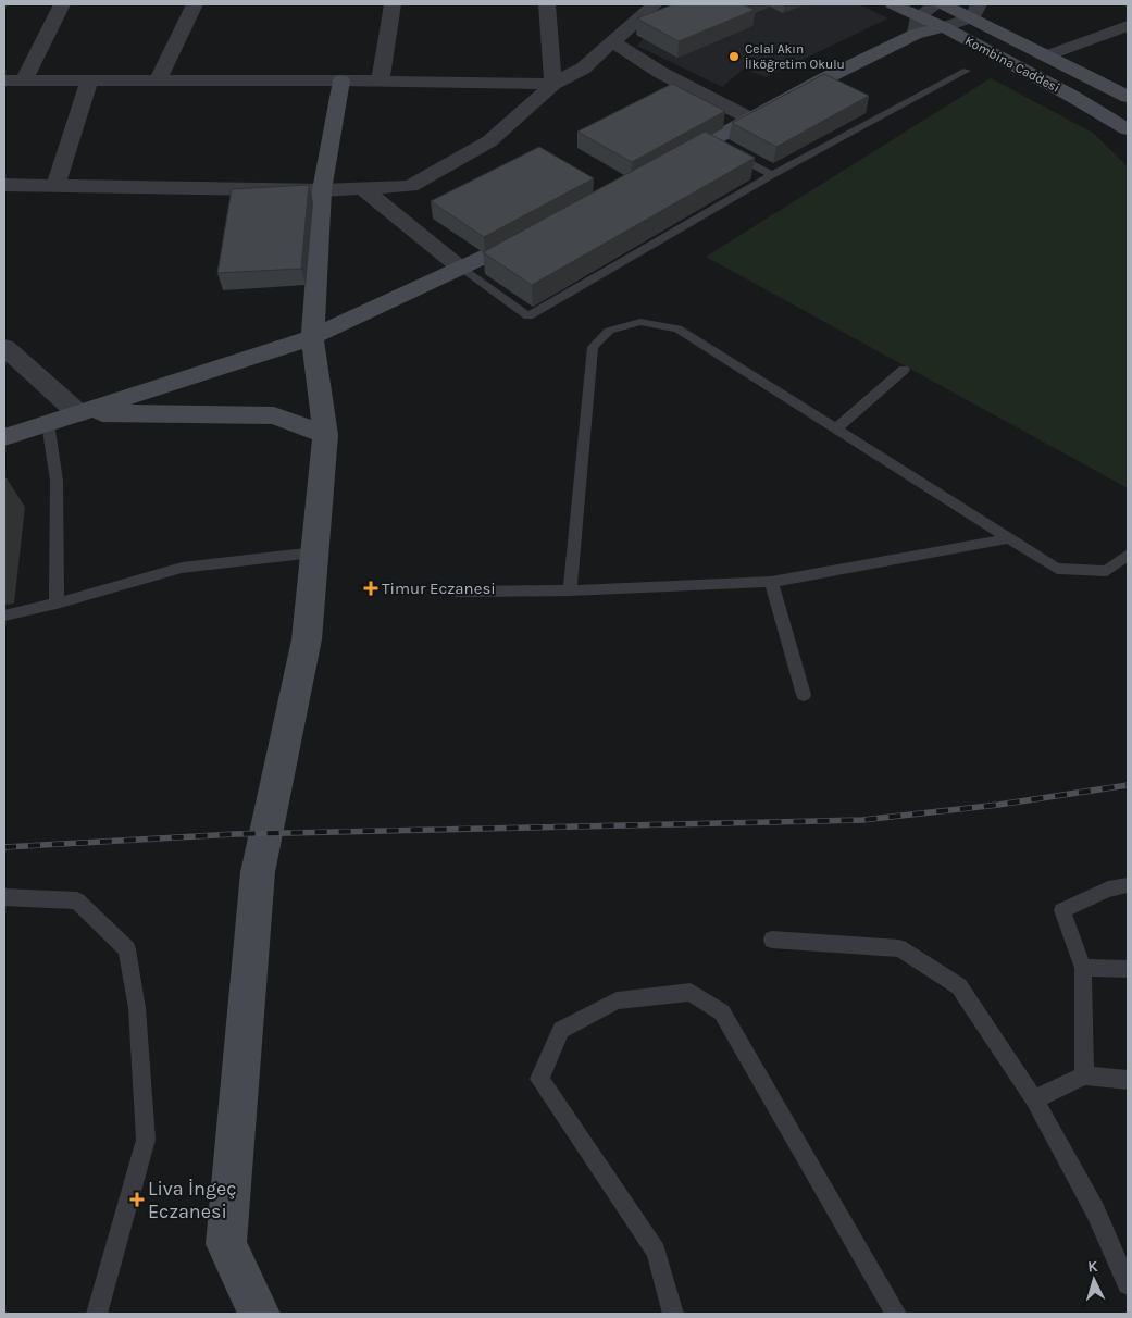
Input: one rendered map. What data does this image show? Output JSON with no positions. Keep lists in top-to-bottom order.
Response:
{
  "streets": {
    "main road": ["Kombina Caddesi"]
  },
  "places": {
    "other": ["Celal Akın İlköğretim Okulu"],
    "health": ["Timur Eczanesi", "Liva İngeç Eczanesi"]
  },
  "north": "top"
}
